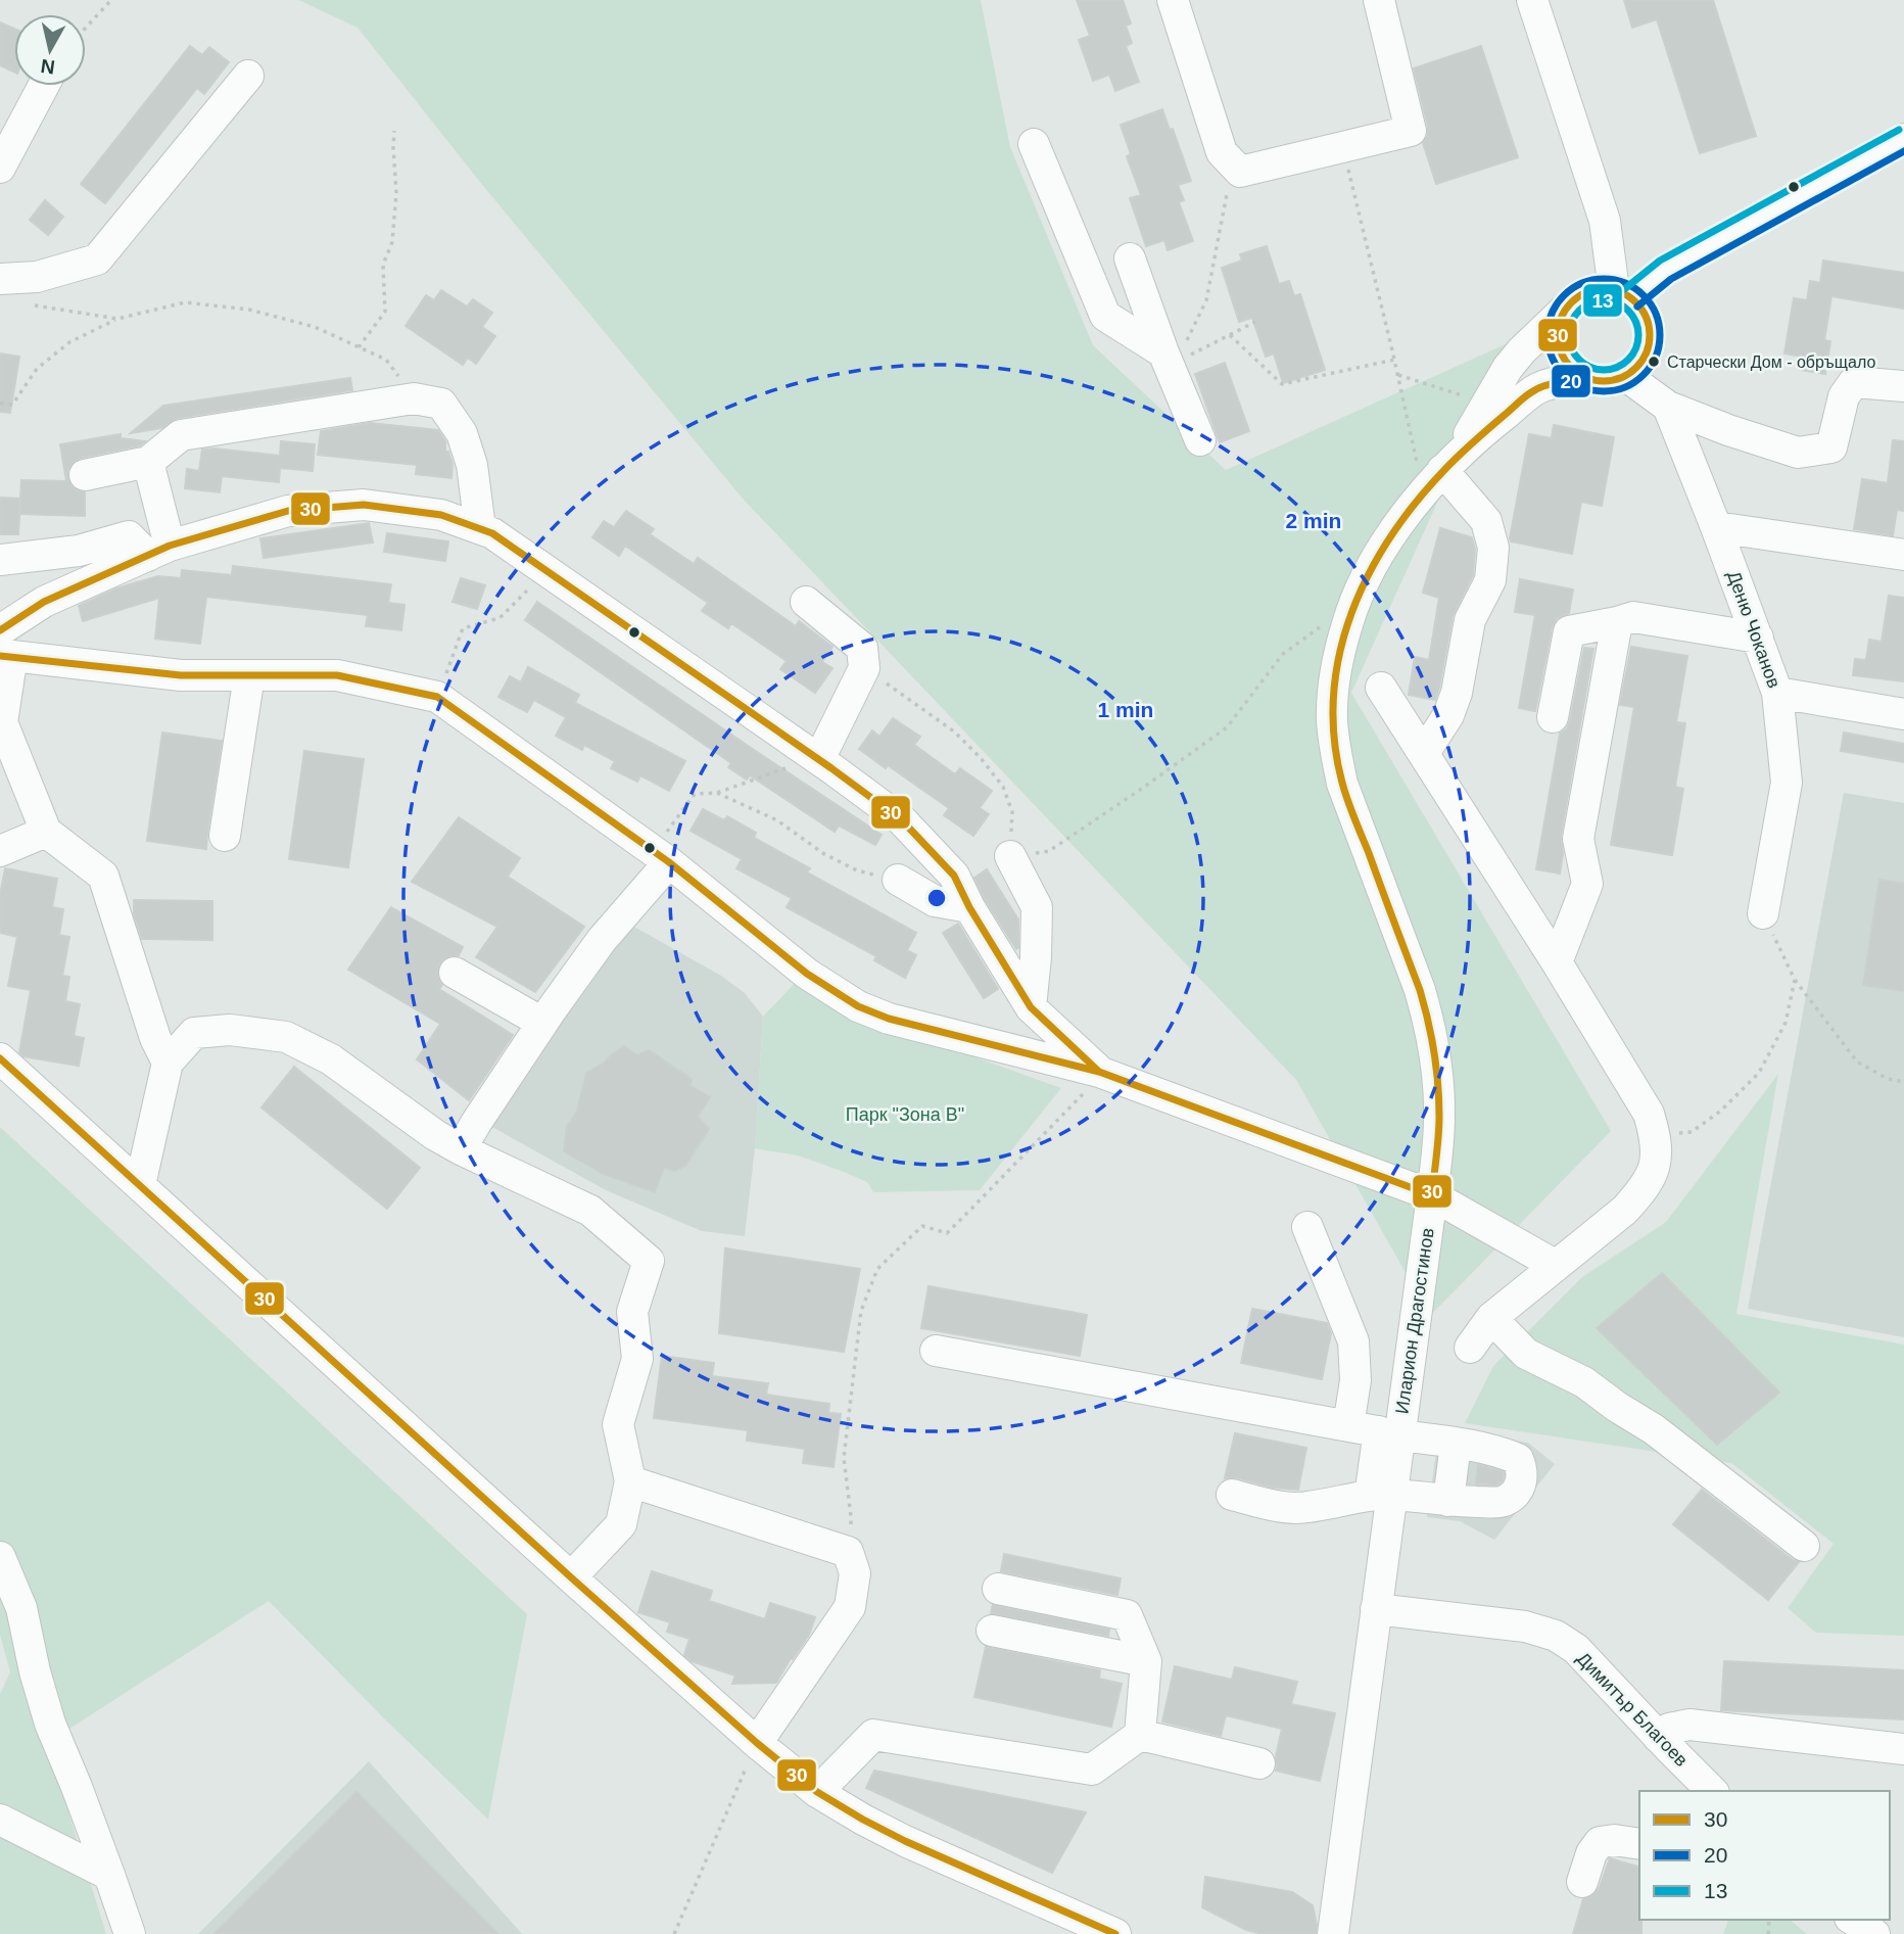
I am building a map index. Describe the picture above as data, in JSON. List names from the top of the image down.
{
  "streets": {
    "street": ["Деню Чоканов", "Иларион Драгостинов", "Димитър Благоев"]
  },
  "crossings": [
    ["Иларион Драгостинов", "Димитър Благоев"]
  ],
  "parks": ["Парк \"Зона В\""],
  "places": ["Старчески Дом - обръщало"],
  "lines": ["transit line 13", "transit line 20", "transit line 30"],
  "legend": ["30", "20", "13"],
  "north": "bottom",
  "rings": ["2 min", "1 min"]
}
